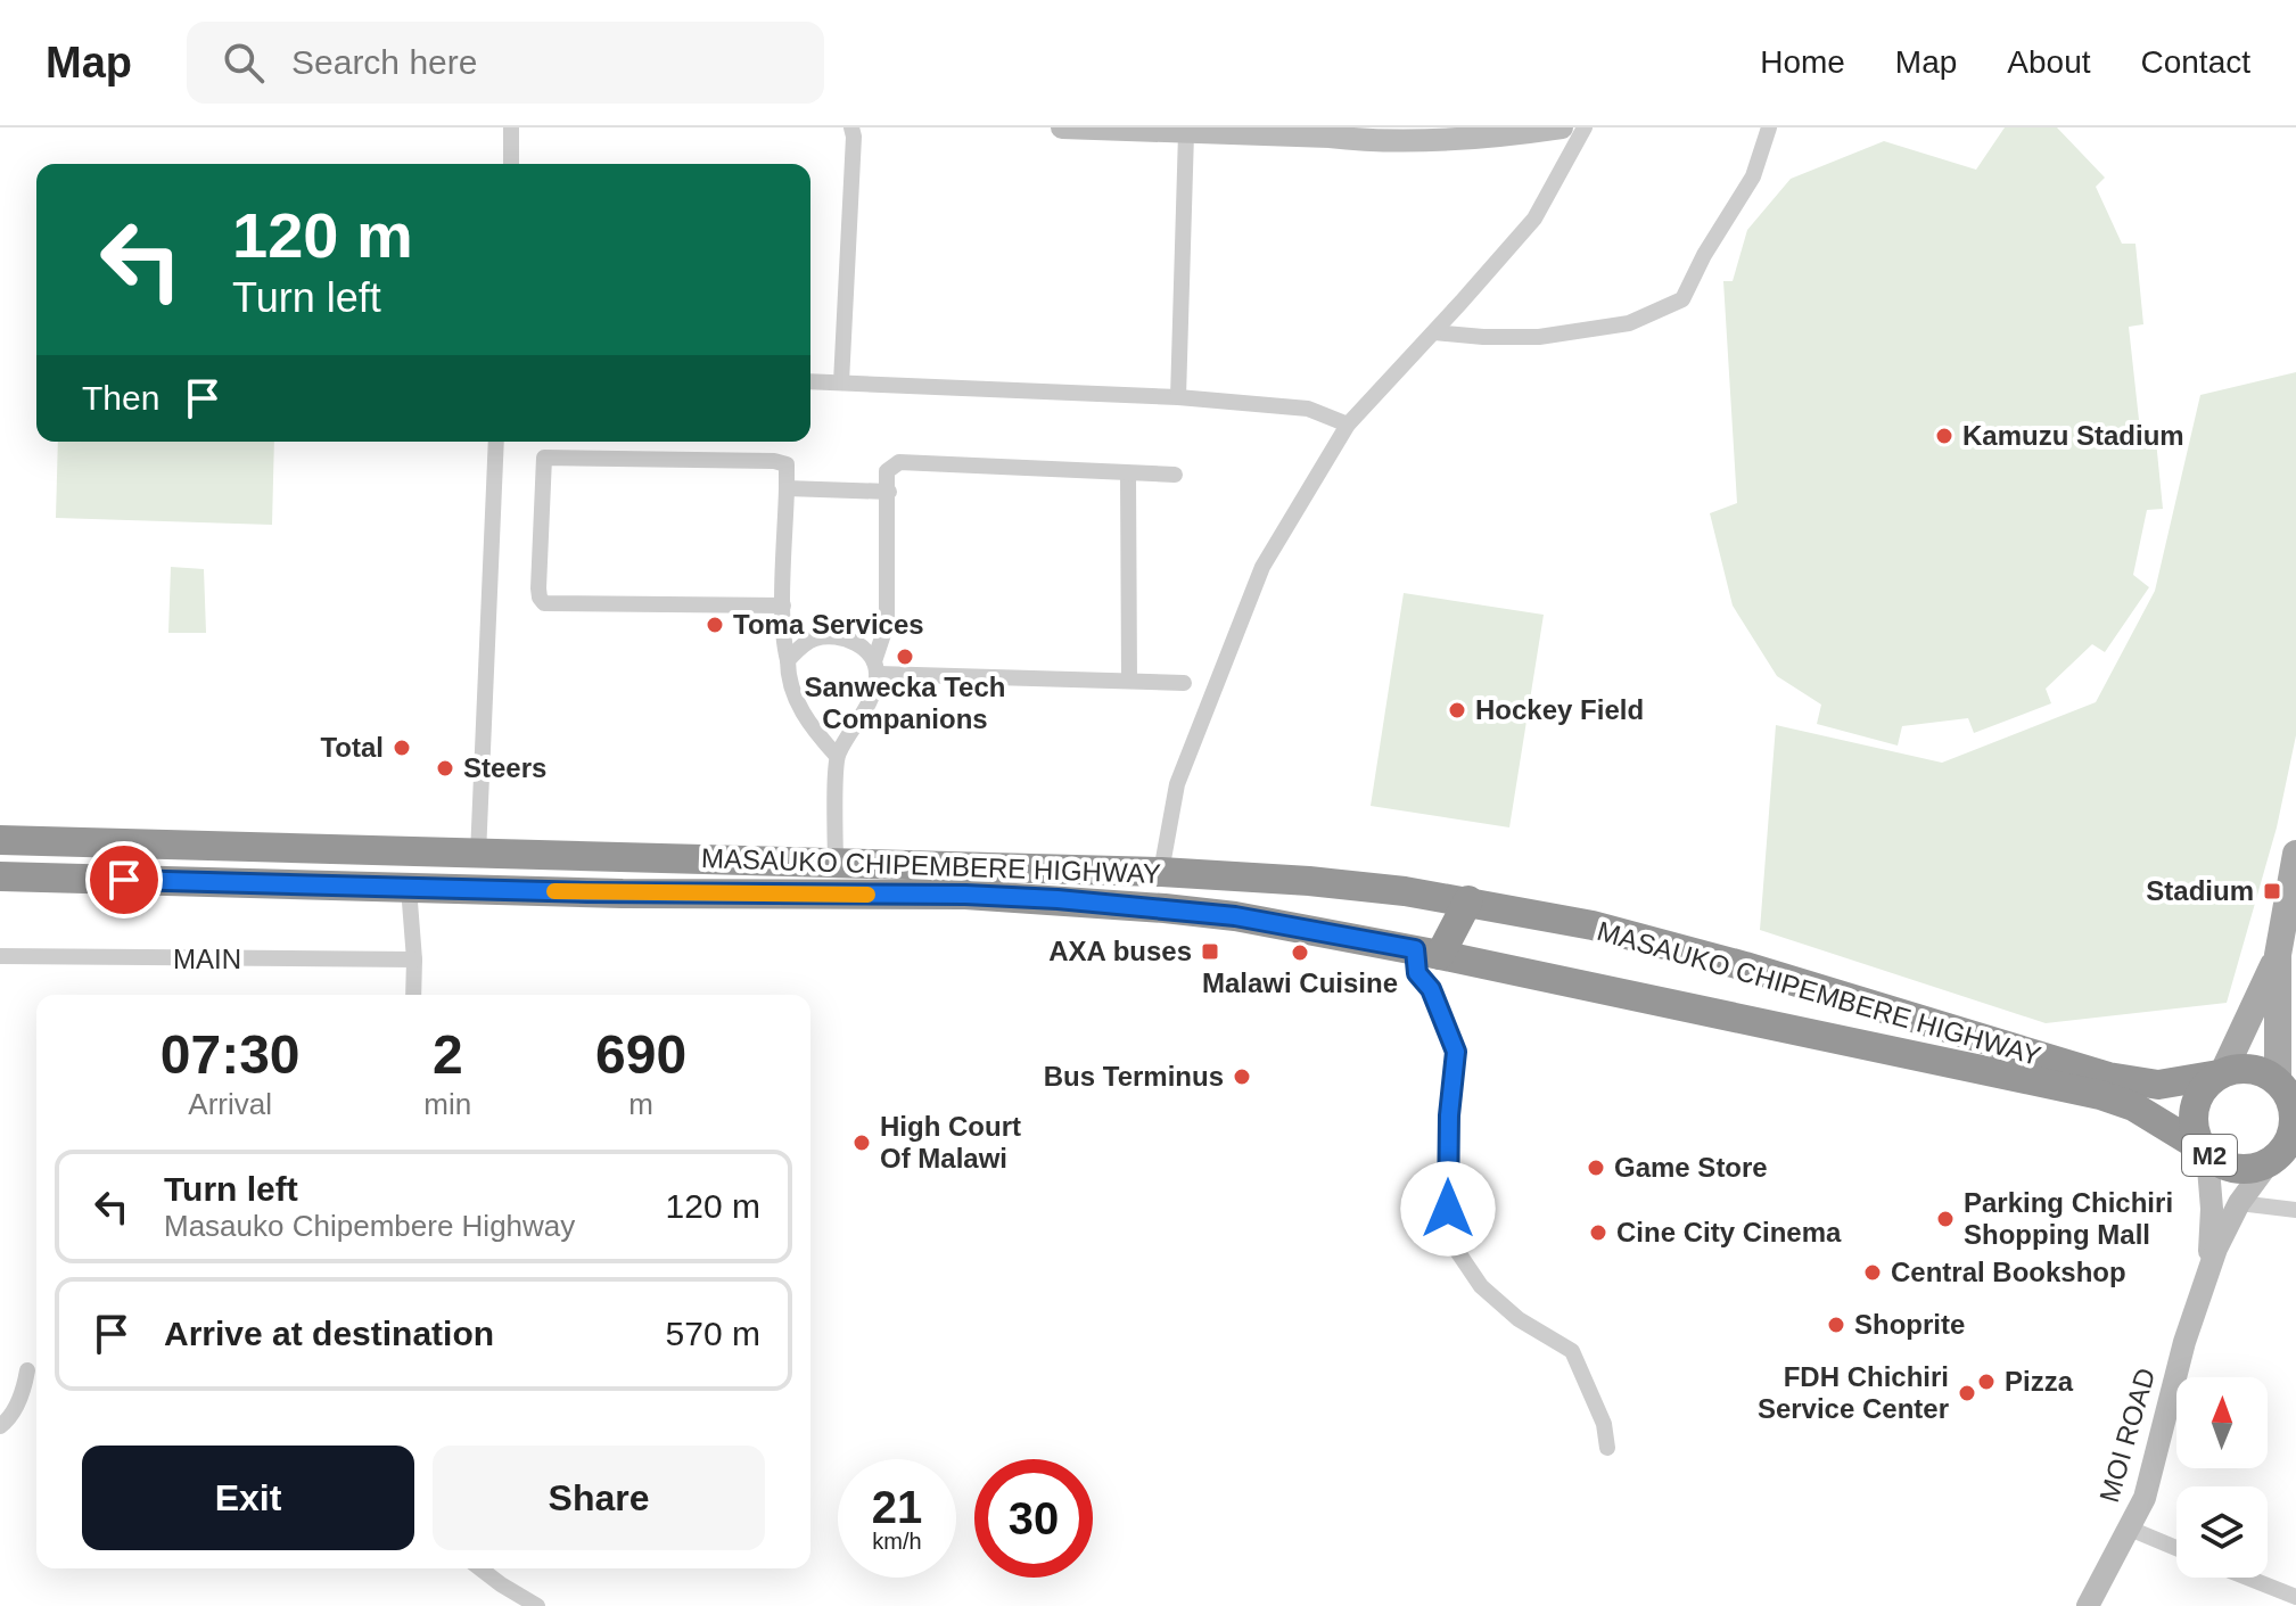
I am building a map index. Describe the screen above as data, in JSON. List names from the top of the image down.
{
  "streets": {
    "highway": ["MASAUKO CHIPEMBERE HIGHWAY", "M2"],
    "main road": ["MOI ROAD"],
    "street": ["MAIN"]
  },
  "crossings": [
    ["MASAUKO CHIPEMBERE HIGHWAY", "M2"]
  ],
  "places": {
    "other": [
      "Kamuzu Stadium",
      "Toma Services",
      "Sanwecka Tech Companions",
      "Hockey Field",
      "Total",
      "Steers",
      "Malawi Cuisine",
      "Bus Terminus",
      "High Court Of Malawi",
      "Game Store",
      "Parking Chichiri Shopping Mall",
      "Cine City Cinema",
      "Central Bookshop",
      "Shoprite",
      "Pizza",
      "FDH Chichiri Service Center"
    ],
    "transit": ["Stadium", "AXA buses"]
  },
  "north": "top",
  "page": {
    "header": "Map",
    "search": "Search here",
    "nav": [
      "Home",
      "Map",
      "About",
      "Contact"
    ],
    "turn": ["120 m", "Turn left"],
    "then": "Then",
    "eta": [
      "07:30",
      "Arrival",
      "2",
      "min",
      "690",
      "m"
    ],
    "list": [
      {
        "name": "Turn left",
        "note": "Masauko Chipembere Highway",
        "value": "120 m"
      },
      {
        "name": "Arrive at destination",
        "value": "570 m"
      }
    ],
    "buttons": ["Exit", "Share"],
    "speed": "21 km/h",
    "limit": "30"
  }
}
